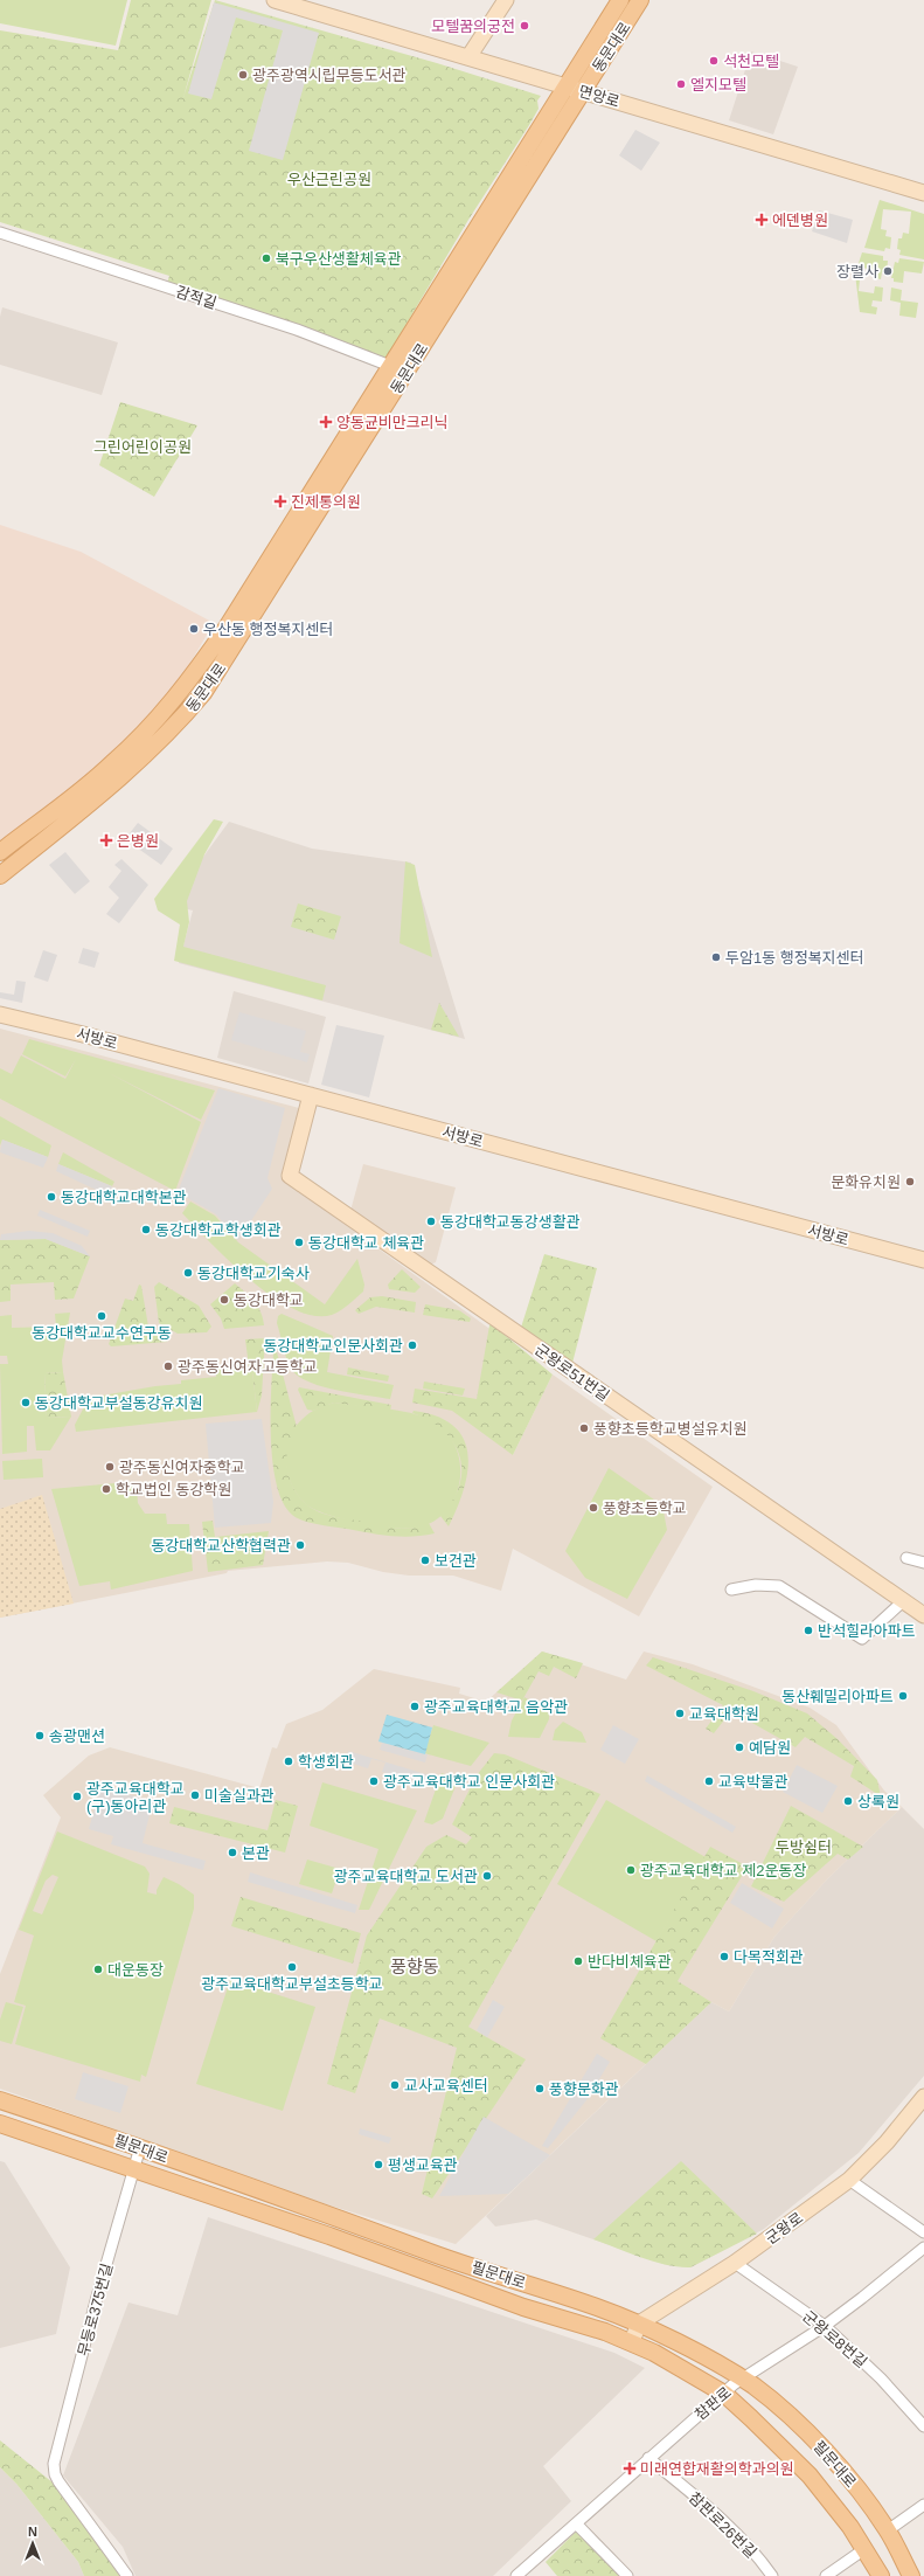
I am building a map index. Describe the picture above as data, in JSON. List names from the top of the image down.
{
  "streets": {
    "main road": [
      "동문대로",
      "면앙로",
      "서방로",
      "군왕로51번길",
      "필문대로",
      "군왕로"
    ],
    "street": [
      "감적길",
      "무등로375번길",
      "군왕로8번길",
      "참판로",
      "참판로26번길"
    ]
  },
  "crossings": [
    ["동문대로", "면앙로"],
    ["동문대로", "감적길"],
    ["서방로", "군왕로51번길"],
    ["필문대로", "군왕로"],
    ["필문대로", "무등로375번길"],
    ["필문대로", "참판로"],
    ["군왕로", "군왕로8번길"],
    ["군왕로8번길", "참판로"],
    ["참판로", "참판로26번길"]
  ],
  "districts": ["풍향동"],
  "parks": ["우산근린공원", "그린어린이공원", "두방쉼터"],
  "places": {
    "other": [
      "모텔꿈의궁전",
      "석천모텔",
      "광주광역시립무등도서관",
      "엘지모텔",
      "북구우산생활체육관",
      "장렬사",
      "우산동 행정복지센터",
      "두암1동 행정복지센터",
      "문화유치원",
      "동강대학교대학본관",
      "동강대학교동강생활관",
      "동강대학교학생회관",
      "동강대학교 체육관",
      "동강대학교기숙사",
      "동강대학교",
      "동강대학교교수연구동",
      "동강대학교인문사회관",
      "광주동신여자고등학교",
      "동강대학교부설동강유치원",
      "풍향초등학교병설유치원",
      "광주동신여자중학교",
      "학교법인 동강학원",
      "풍향초등학교",
      "동강대학교산학협력관",
      "보건관",
      "반석힐라아파트",
      "동산훼밀리아파트",
      "광주교육대학교 음악관",
      "교육대학원",
      "송광맨션",
      "예담원",
      "학생회관",
      "광주교육대학교 인문사회관",
      "교육박물관",
      "미술실과관",
      "광주교육대학교 (구)동아리관",
      "상록원",
      "본관",
      "광주교육대학교 제2운동장",
      "광주교육대학교 도서관",
      "다목적회관",
      "반다비체육관",
      "광주교육대학교부설초등학교",
      "대운동장",
      "교사교육센터",
      "풍향문화관",
      "평생교육관"
    ],
    "health": [
      "에덴병원",
      "양동균비만크리닉",
      "진제통의원",
      "은병원",
      "미래연합재활의학과의원"
    ]
  },
  "north": "top"
}
